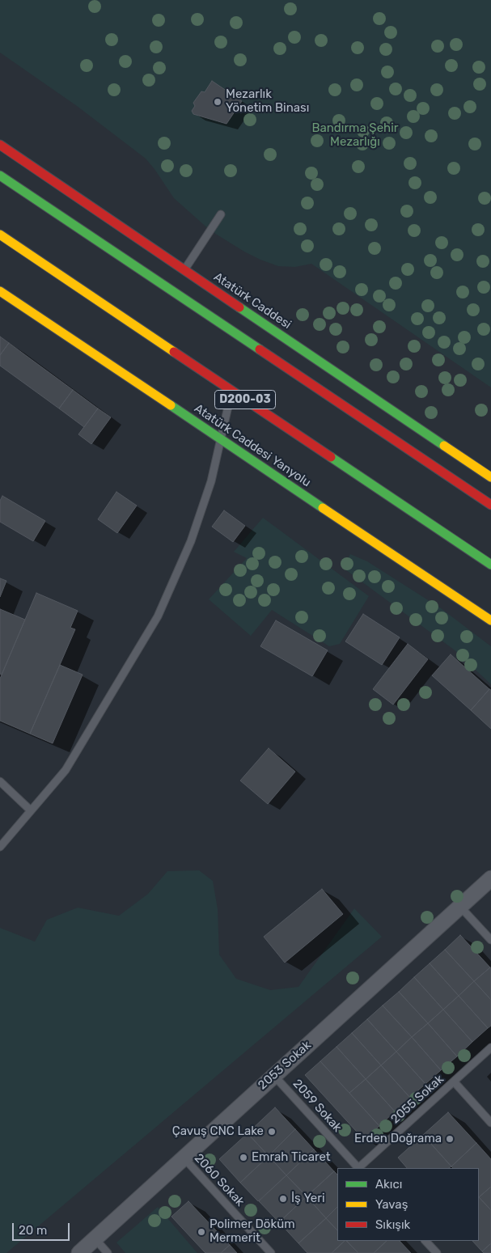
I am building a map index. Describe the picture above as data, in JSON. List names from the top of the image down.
{
  "streets": {
    "main road": ["Atatürk Caddesi", "D200-03", "Atatürk Caddesi Yanyolu"],
    "street": ["2053 Sokak"],
    "lane": ["2055 Sokak", "2059 Sokak", "2060 Sokak"]
  },
  "crossings": [
    ["2053 Sokak", "2059 Sokak"],
    ["2053 Sokak", "2060 Sokak"],
    ["2055 Sokak", "2059 Sokak"]
  ],
  "parks": ["Bandırma Şehir Mezarlığı"],
  "places": [
    "Mezarlık Yönetim Binası",
    "Çavuş CNC Lake",
    "Erden Doğrama",
    "Emrah Ticaret",
    "İş Yeri",
    "Polimer Döküm Mermerit"
  ],
  "legend": ["Akıcı", "Yavaş", "Sıkışık"],
  "scale_bar": "20 m"
}
